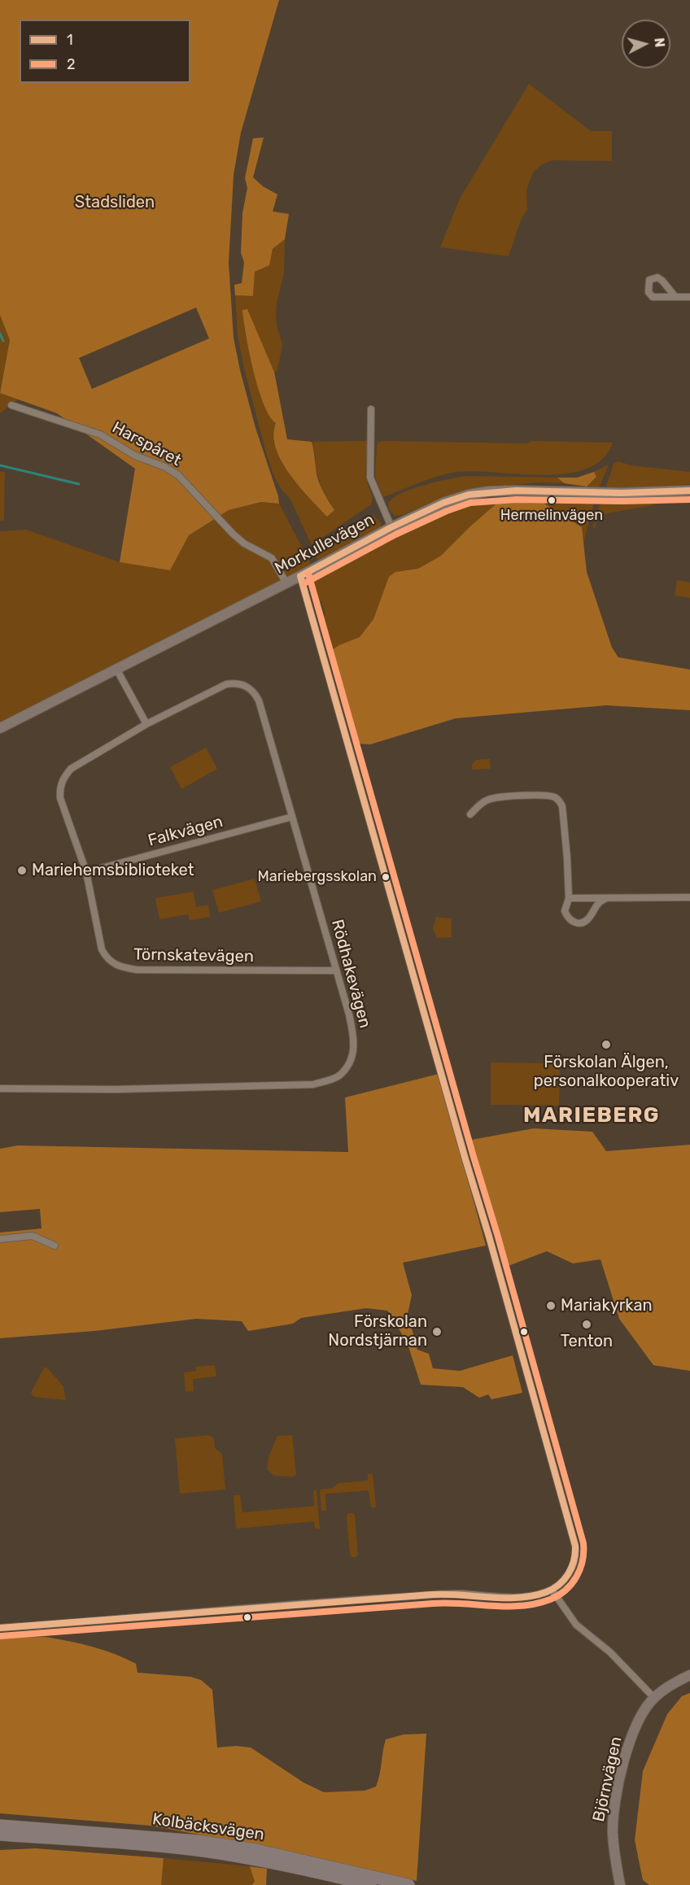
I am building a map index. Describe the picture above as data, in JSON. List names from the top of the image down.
{
  "streets": {
    "highway": ["Kolbäcksvägen"],
    "street": [
      "Harspåret",
      "Morkullevägen",
      "Falkvägen",
      "Törnskatevägen",
      "Rödhakevägen",
      "Björnvägen"
    ]
  },
  "crossings": [
    ["Harspåret", "Morkullevägen"],
    ["Falkvägen", "Törnskatevägen"],
    ["Falkvägen", "Rödhakevägen"],
    ["Törnskatevägen", "Rödhakevägen"]
  ],
  "districts": ["MARIEBERG"],
  "parks": ["Stadsliden"],
  "places": [
    "Hermelinvägen",
    "Mariehemsbiblioteket",
    "Mariebergsskolan",
    "Förskolan Älgen, personalkooperativ",
    "Mariakyrkan",
    "Tenton",
    "Förskolan Nordstjärnan"
  ],
  "lines": ["transit line 1", "transit line 2"],
  "legend": ["1", "2"],
  "north": "right"
}
